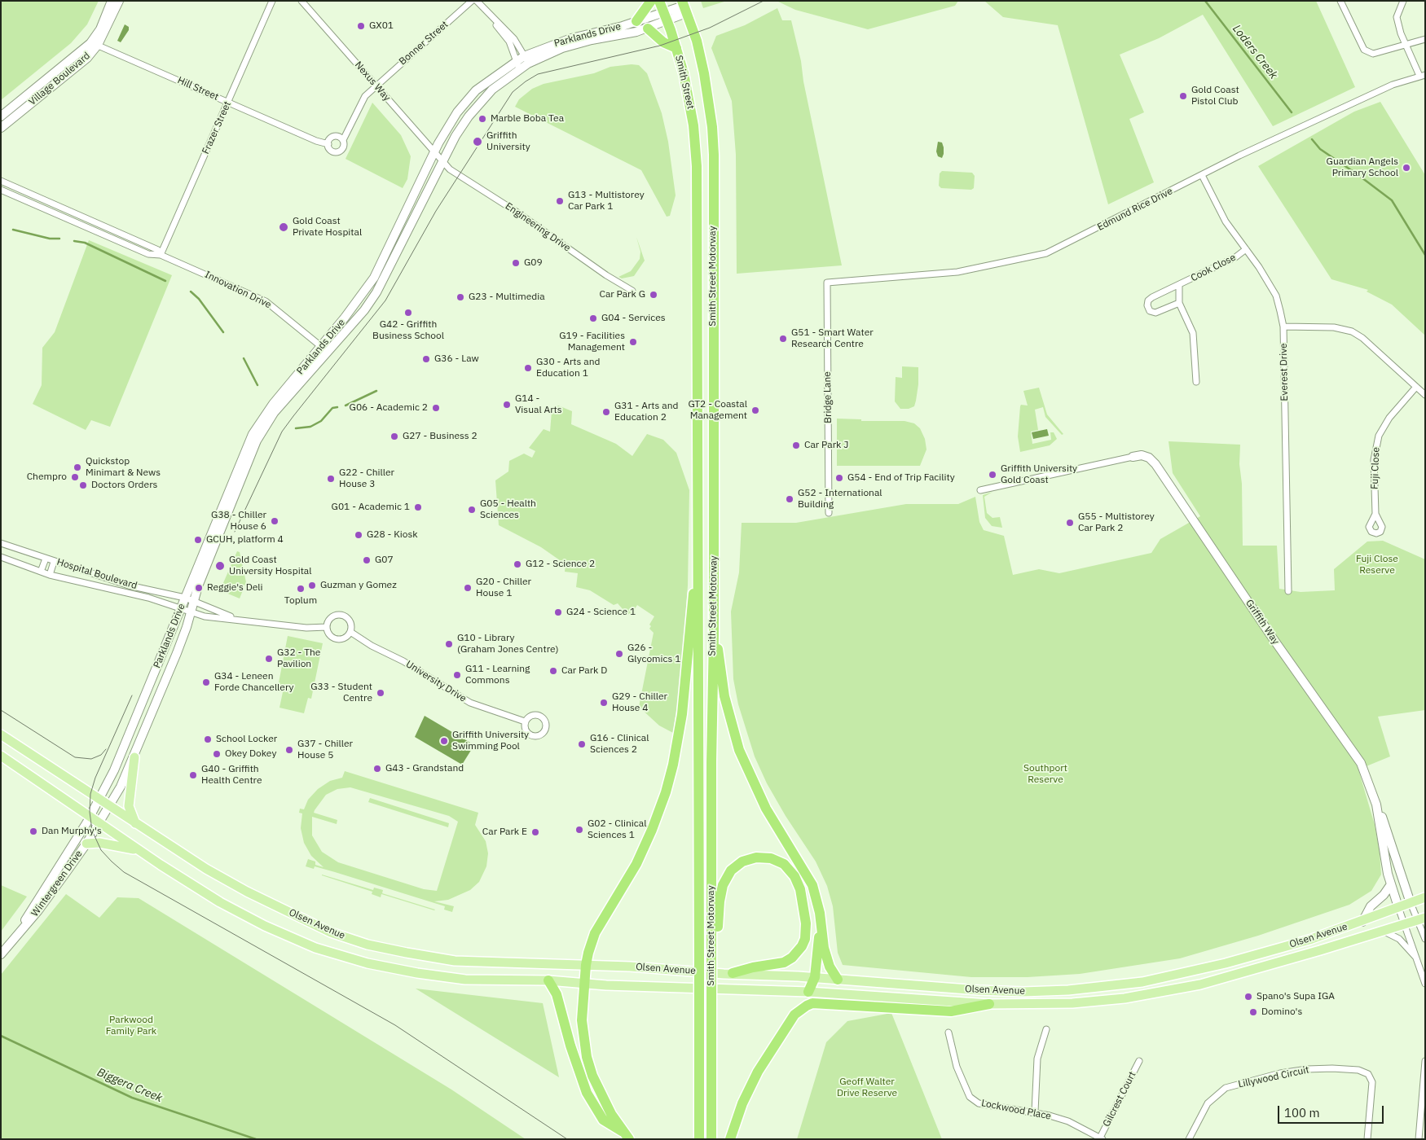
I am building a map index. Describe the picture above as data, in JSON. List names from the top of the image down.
{
  "streets": {
    "highway": ["Smith Street", "Smith Street Motorway"],
    "main road": ["Olsen Avenue"],
    "street": [
      "Parklands Drive",
      "Bonner Street",
      "Village Boulevard",
      "Nexus Way",
      "Hill Street",
      "Frazer Street",
      "Edmund Rice Drive",
      "Engineering Drive",
      "Cook Close",
      "Innovation Drive",
      "Everest Drive",
      "Bridge Lane",
      "Fuji Close",
      "Hospital Boulevard",
      "Griffith Way",
      "University Drive",
      "Wintergreen Drive",
      "Lillywood Circuit",
      "Gilcrest Court",
      "Lockwood Place"
    ]
  },
  "crossings": [
    ["Parklands Drive", "Nexus Way"],
    ["Parklands Drive", "Smith Street"],
    ["Parklands Drive", "Engineering Drive"],
    ["Parklands Drive", "Innovation Drive"],
    ["Parklands Drive", "Hospital Boulevard"],
    ["Parklands Drive", "Wintergreen Drive"],
    ["Parklands Drive", "Olsen Avenue"],
    ["Bonner Street", "Nexus Way"],
    ["Village Boulevard", "Hill Street"],
    ["Nexus Way", "Engineering Drive"],
    ["Smith Street", "Smith Street Motorway"],
    ["Hill Street", "Frazer Street"],
    ["Frazer Street", "Innovation Drive"],
    ["Edmund Rice Drive", "Everest Drive"],
    ["Edmund Rice Drive", "Bridge Lane"],
    ["Cook Close", "Everest Drive"],
    ["Griffith Way", "Olsen Avenue"],
    ["Wintergreen Drive", "Olsen Avenue"],
    ["Gilcrest Court", "Lockwood Place"]
  ],
  "water": ["Loders Creek", "Biggera Creek"],
  "parks": [
    "Fuji Close Reserve",
    "Southport Reserve",
    "Parkwood Family Park",
    "Geoff Walter Drive Reserve"
  ],
  "places": [
    "GX01",
    "Gold Coast Pistol Club",
    "Marble Boba Tea",
    "Griffith University",
    "Guardian Angels Primary School",
    "G13 - Multistorey Car Park 1",
    "Gold Coast Private Hospital",
    "G09",
    "Car Park G",
    "G23 - Multimedia",
    "G42 - Griffith Business School",
    "G04 - Services",
    "G51 - Smart Water Research Centre",
    "G19 - Facilities Management",
    "G36 - Law",
    "G30 - Arts and Education 1",
    "G14 - Visual Arts",
    "G06 - Academic 2",
    "GT2 - Coastal Management",
    "G31 - Arts and Education 2",
    "G27 - Business 2",
    "Car Park J",
    "Quickstop Minimart & News",
    "Griffith University Gold Coast",
    "Chempro",
    "G54 - End of Trip Facility",
    "G22 - Chiller House 3",
    "Doctors Orders",
    "G52 - International Building",
    "G01 - Academic 1",
    "G05 - Health Sciences",
    "G38 - Chiller House 6",
    "G55 - Multistorey Car Park 2",
    "G28 - Kiosk",
    "GCUH, platform 4",
    "G07",
    "G12 - Science 2",
    "Gold Coast University Hospital",
    "Guzman y Gomez",
    "Reggie's Deli",
    "G20 - Chiller House 1",
    "Toplum",
    "G24 - Science 1",
    "G10 - Library (Graham Jones Centre)",
    "G26 - Glycomics 1",
    "G32 - The Pavilion",
    "Car Park D",
    "G11 - Learning Commons",
    "G34 - Leneen Forde Chancellery",
    "G33 - Student Centre",
    "G29 - Chiller House 4",
    "School Locker",
    "Griffith University Swimming Pool",
    "G16 - Clinical Sciences 2",
    "G37 - Chiller House 5",
    "Okey Dokey",
    "G43 - Grandstand",
    "G40 - Griffith Health Centre",
    "G02 - Clinical Sciences 1",
    "Dan Murphy's",
    "Car Park E",
    "Spano's Supa IGA",
    "Domino's"
  ],
  "scale_bar": "100 m"
}
